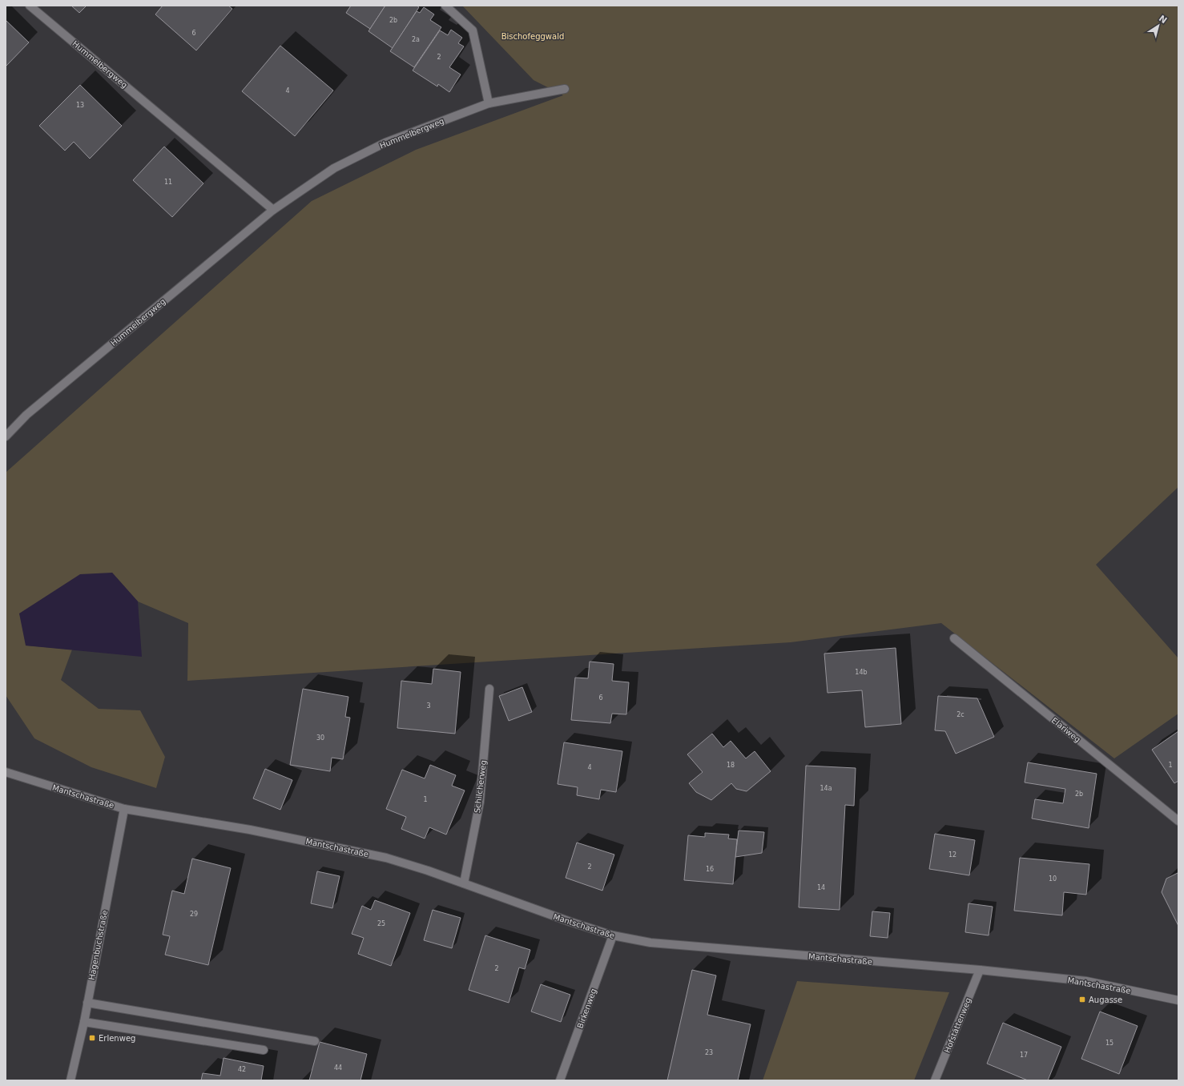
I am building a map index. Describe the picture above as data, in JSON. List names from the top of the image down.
{
  "streets": {
    "street": [
      "Hummelbergweg",
      "Elariweg",
      "Schilcherweg",
      "Mantschastraße",
      "Hagenbuchstraße",
      "Birkenweg",
      "Hofstättenweg"
    ]
  },
  "crossings": [
    ["Schilcherweg", "Mantschastraße"],
    ["Mantschastraße", "Hagenbuchstraße"],
    ["Mantschastraße", "Birkenweg"],
    ["Mantschastraße", "Hofstättenweg"]
  ],
  "parks": ["Bischofeggwald"],
  "places": {
    "transit": ["Augasse", "Erlenweg"]
  },
  "house_numbers": [
    "2b",
    "6",
    "2a",
    "2",
    "4",
    "13",
    "11",
    "14b",
    "6",
    "3",
    "2c",
    "30",
    "18",
    "1",
    "4",
    "14a",
    "2b",
    "1",
    "12",
    "2",
    "16",
    "10",
    "14",
    "29",
    "25",
    "2",
    "15",
    "23",
    "17",
    "44",
    "42"
  ],
  "north": "top right"
}
